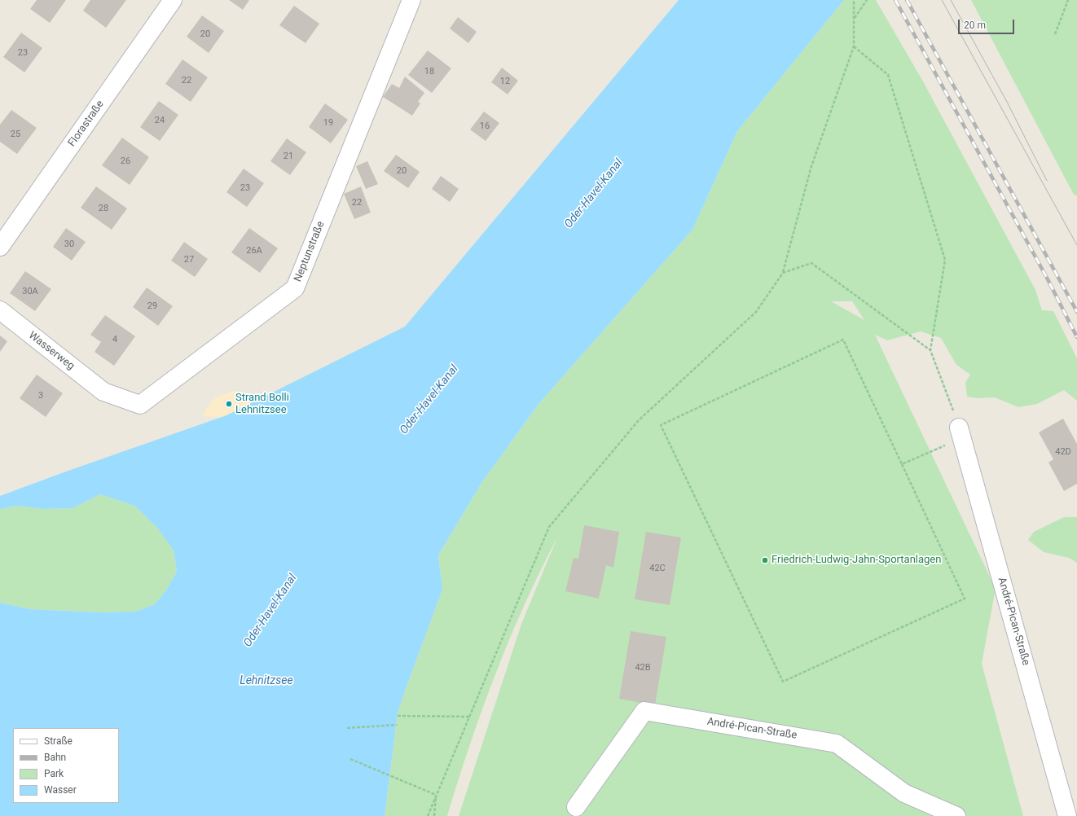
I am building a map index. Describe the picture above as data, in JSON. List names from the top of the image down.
{
  "streets": {
    "street": [
      "Florastraße",
      "Neptunstraße",
      "Wasserweg",
      "André-Pican-Straße"
    ]
  },
  "crossings": [
    ["Neptunstraße", "Wasserweg"]
  ],
  "water": ["Oder-Havel-Kanal", "Lehnitzsee"],
  "places": ["Strand Bolli Lehnitzsee", "Friedrich-Ludwig-Jahn-Sportanlagen"],
  "house_numbers": [
    "20",
    "23",
    "18",
    "22",
    "12",
    "24",
    "19",
    "16",
    "25",
    "21",
    "26",
    "20",
    "23",
    "22",
    "28",
    "30",
    "26A",
    "27",
    "30A",
    "29",
    "4",
    "3",
    "42D",
    "42C",
    "42B"
  ],
  "legend": [
    "Straße",
    "Bahn",
    "Park",
    "Wasser"
  ],
  "scale_bar": "20 m"
}
